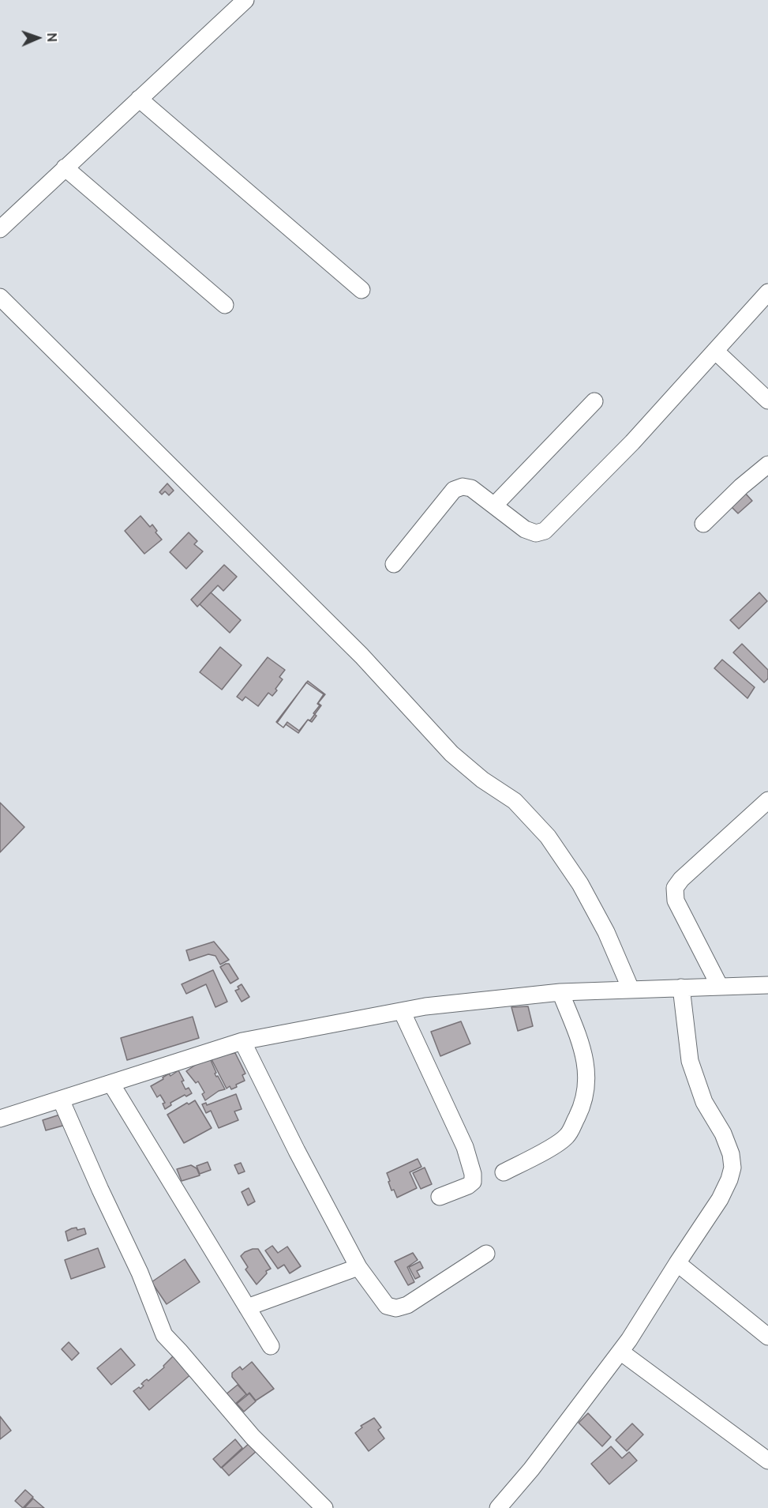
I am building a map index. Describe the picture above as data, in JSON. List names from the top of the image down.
{
  "north": "right"
}
